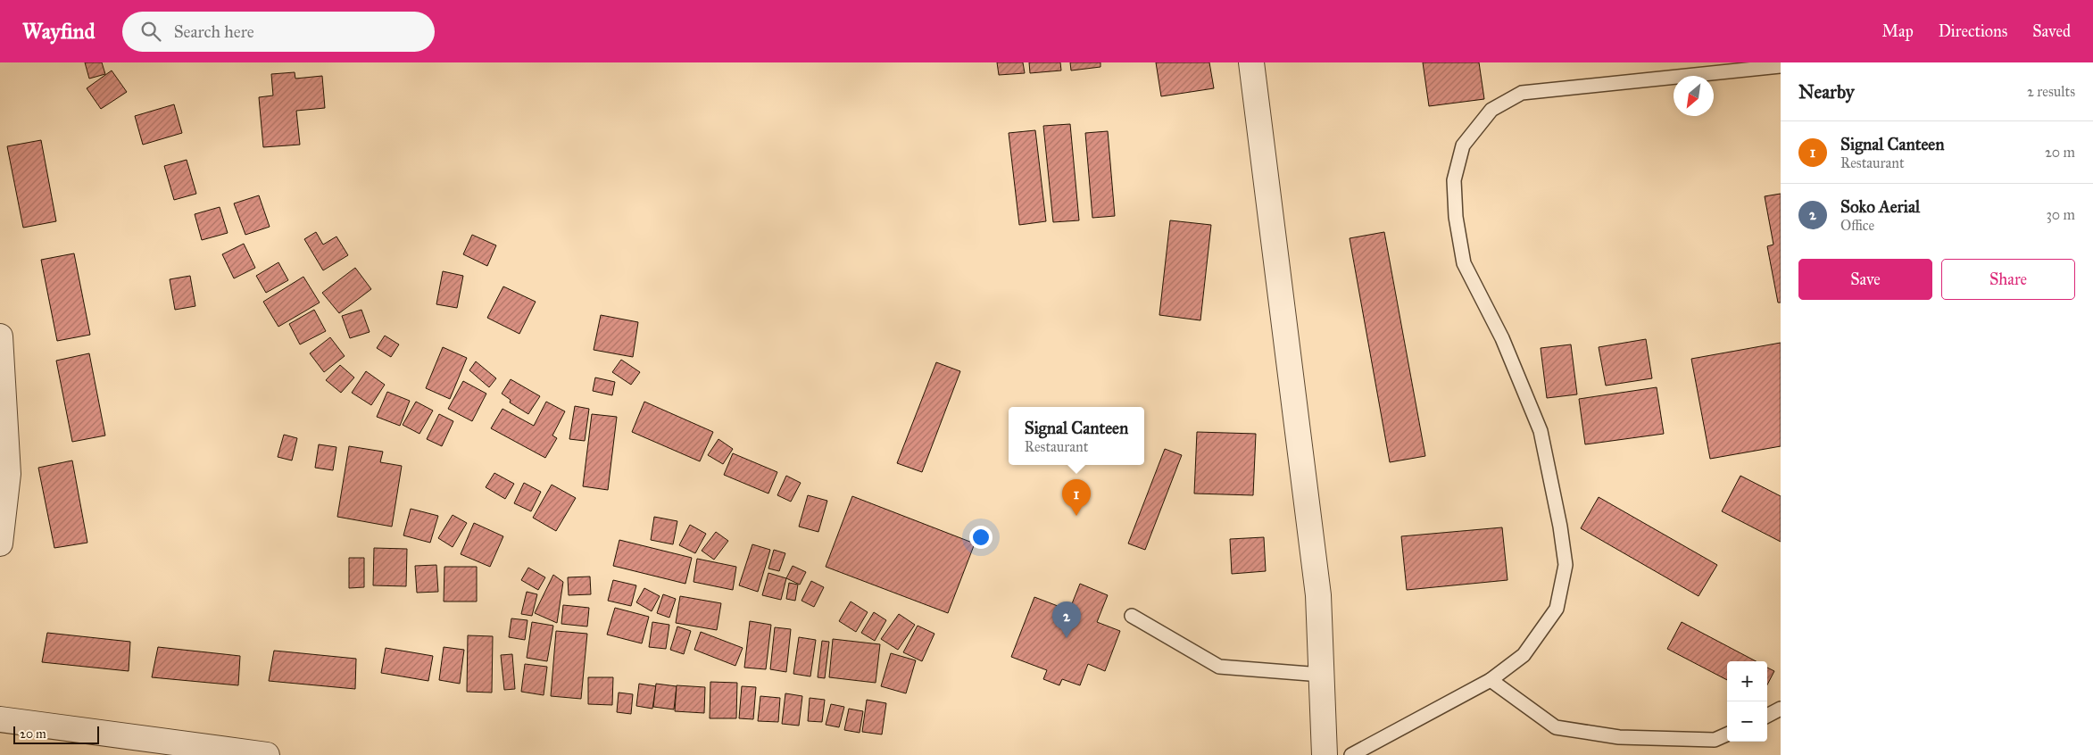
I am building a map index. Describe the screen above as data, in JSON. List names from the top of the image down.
{
  "scale_bar": "20 m",
  "north": "bottom left",
  "page": {
    "header": "Wayfind",
    "search": "Search here",
    "nav": ["Map", "Directions", "Saved"],
    "heading": ["Nearby", "2 results"],
    "list": [
      {
        "mark": "1",
        "name": "Signal Canteen",
        "note": "Restaurant",
        "value": "20 m"
      },
      {
        "mark": "2",
        "name": "Soko Aerial",
        "note": "Office",
        "value": "30 m"
      }
    ],
    "buttons": ["Save", "Share"],
    "popup": ["Signal Canteen", "Restaurant"],
    "pins": ["1", "2"],
    "map_buttons": ["+", "−"],
    "scale": "20 m"
  }
}
